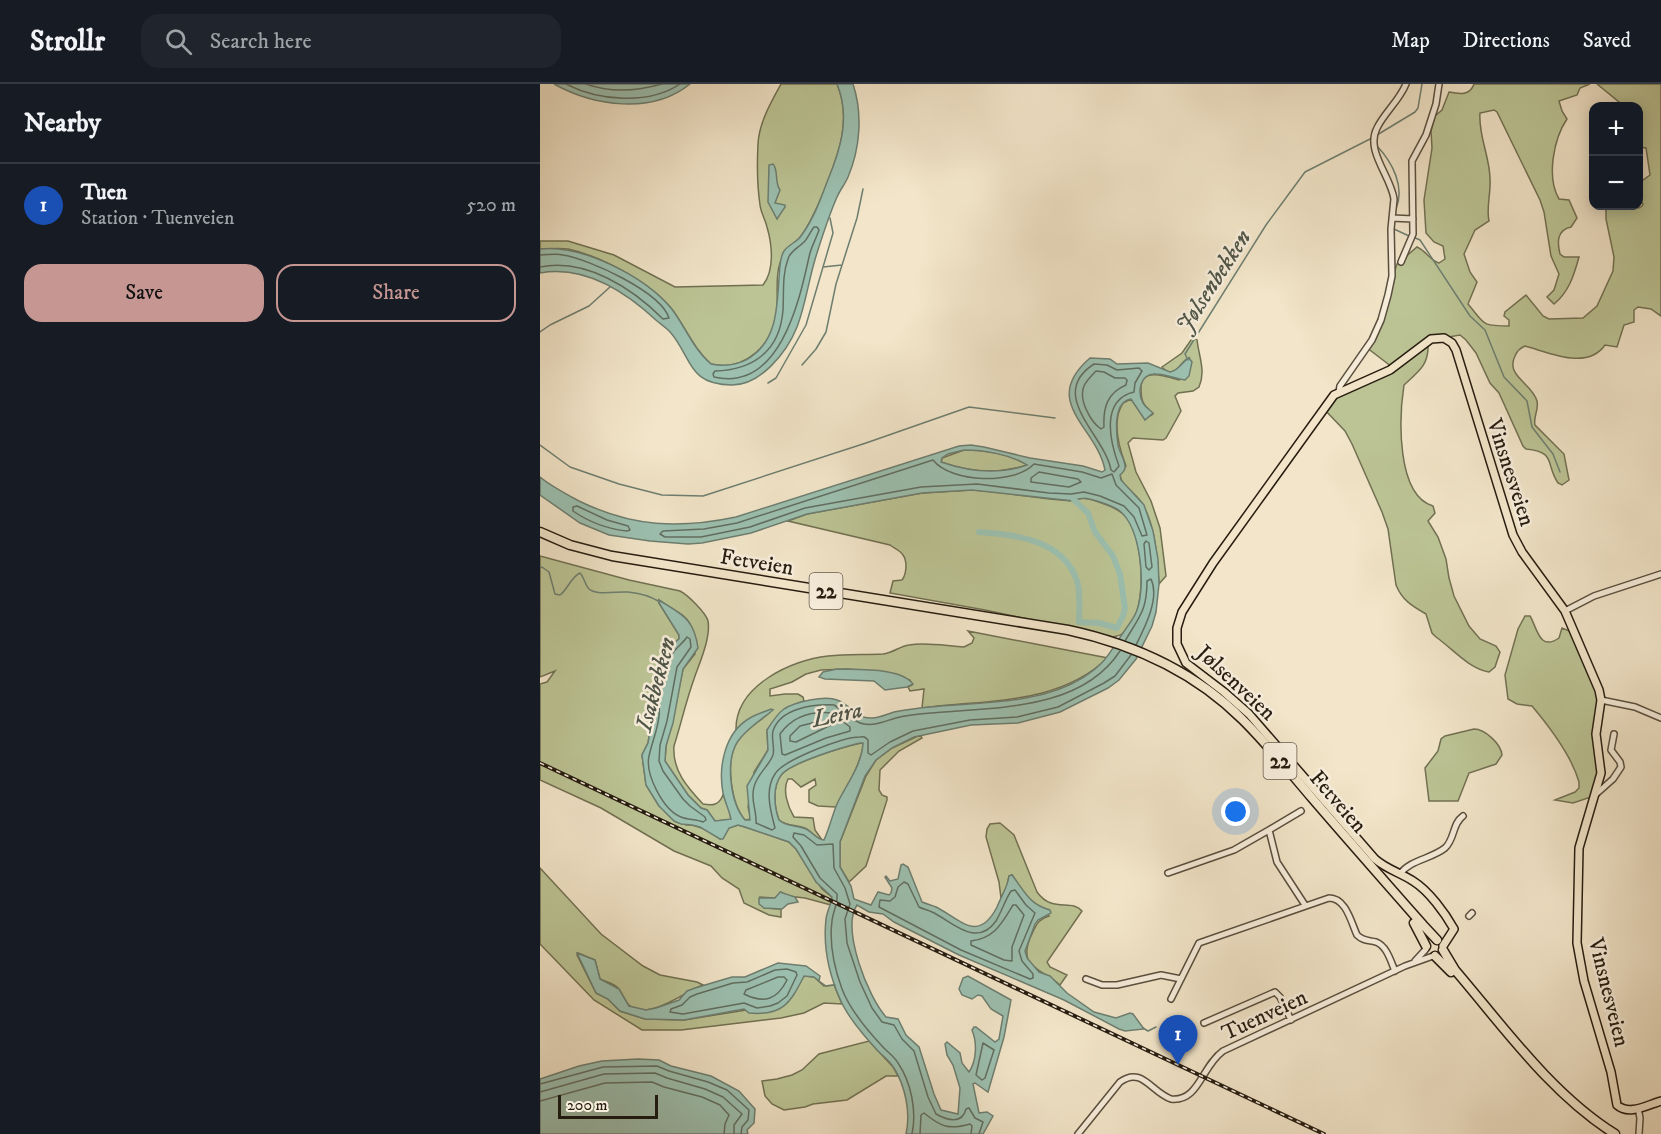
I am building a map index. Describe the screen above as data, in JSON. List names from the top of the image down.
{
  "streets": {
    "highway": ["Fetveien", "22"],
    "main road": ["Vinsnesveien", "Jølsenveien"],
    "street": ["Tuenveien"]
  },
  "crossings": [
    ["Vinsnesveien", "Jølsenveien"],
    ["Fetveien", "22"],
    ["Fetveien", "Jølsenveien"],
    ["Fetveien", "Tuenveien"]
  ],
  "water": ["Jølsenbekken", "Isakbekken", "Leira"],
  "scale_bar": "200 m",
  "page": {
    "header": "Strollr",
    "search": "Search here",
    "nav": ["Map", "Directions", "Saved"],
    "heading": "Nearby",
    "map_buttons": ["+", "−"],
    "list": [
      {
        "mark": "1",
        "name": "Tuen",
        "note": "Station · Tuenveien",
        "value": "520 m"
      }
    ],
    "buttons": ["Save", "Share"],
    "pins": "1",
    "scale": "200 m"
  }
}
